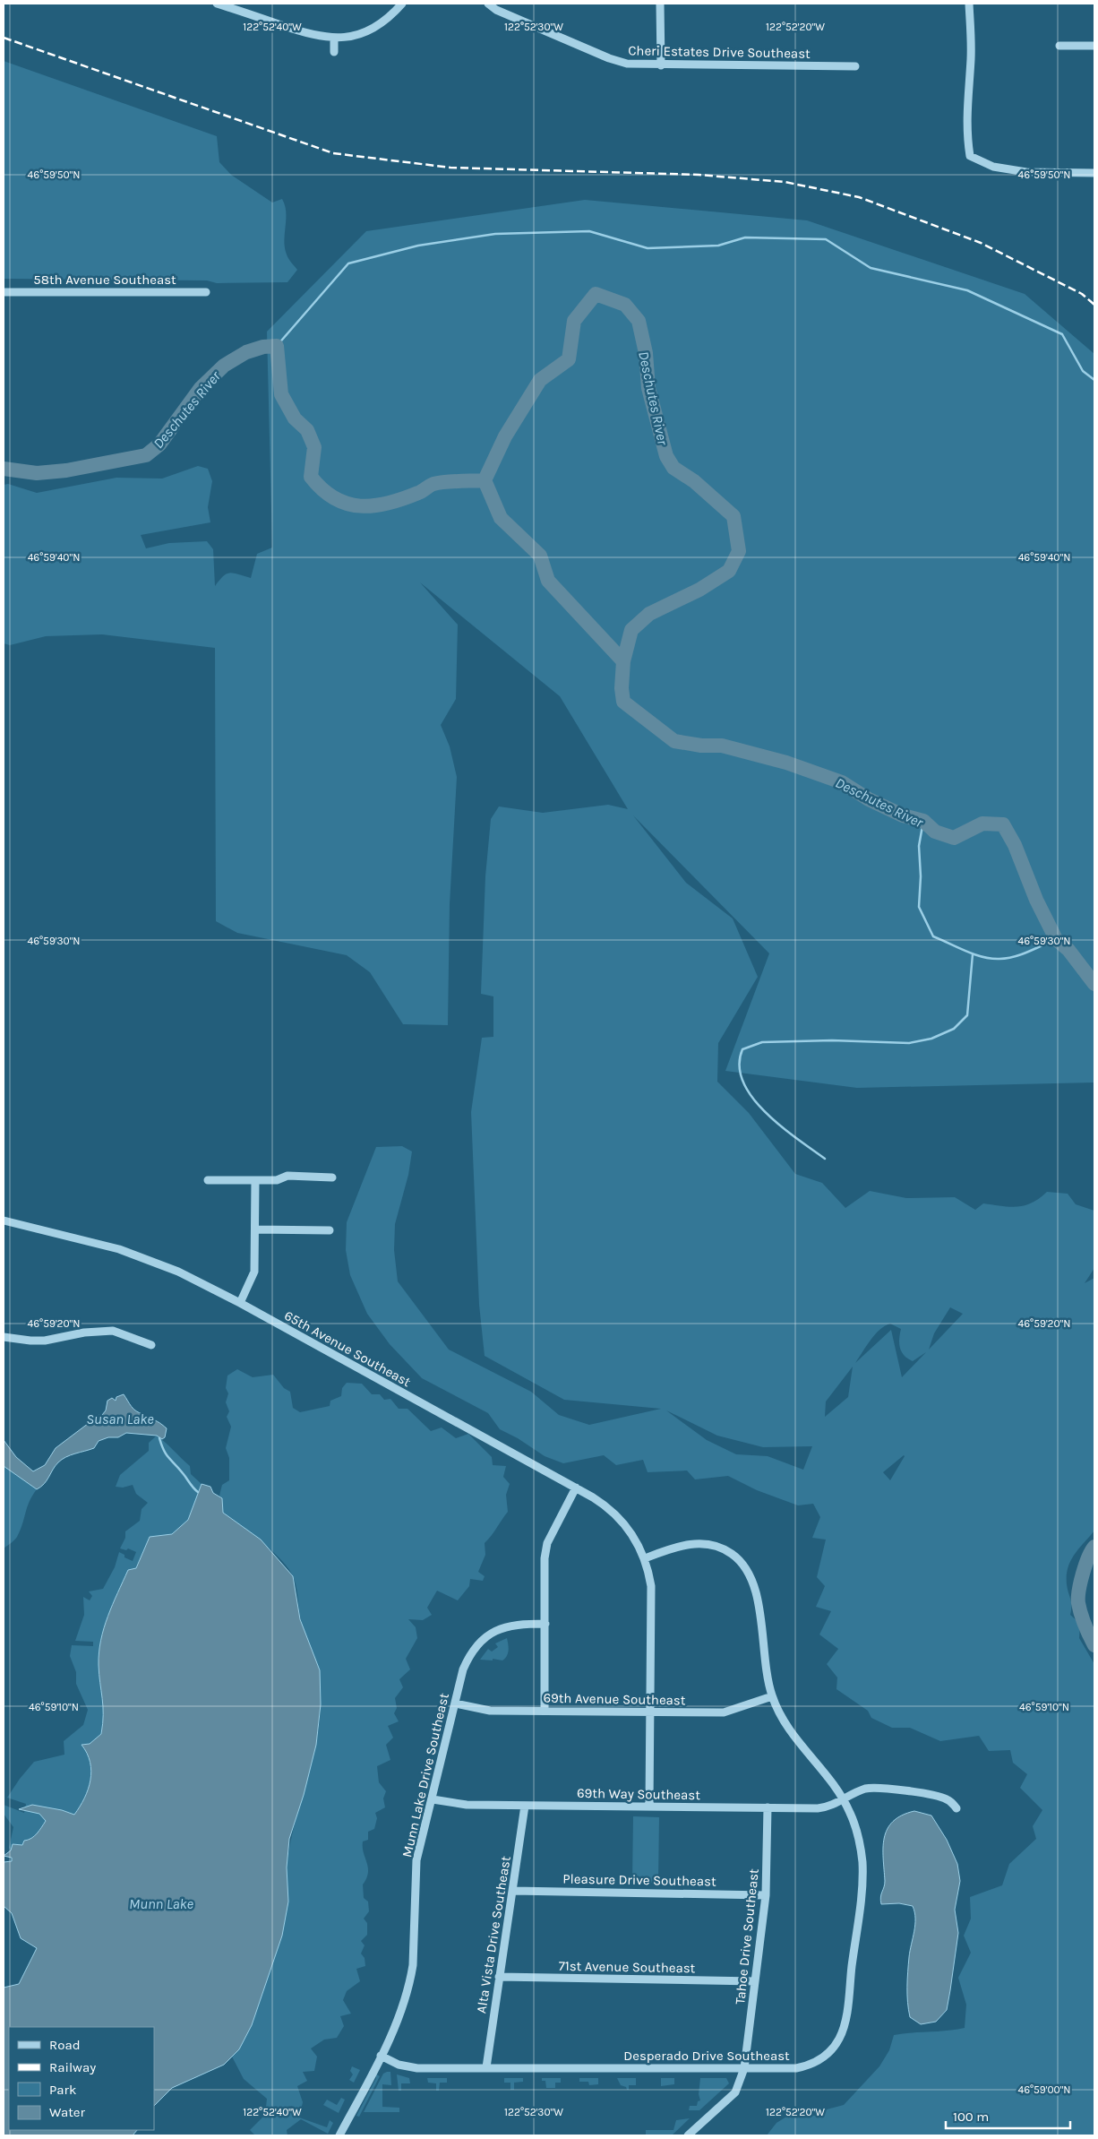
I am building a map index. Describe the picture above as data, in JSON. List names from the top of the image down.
{
  "streets": {
    "street": [
      "Cheri Estates Drive Southeast",
      "58th Avenue Southeast",
      "65th Avenue Southeast",
      "69th Avenue Southeast",
      "Munn Lake Drive Southeast",
      "69th Way Southeast",
      "Pleasure Drive Southeast",
      "Alta Vista Drive Southeast",
      "Tahoe Drive Southeast",
      "71st Avenue Southeast",
      "Desperado Drive Southeast"
    ]
  },
  "crossings": [
    ["65th Avenue Southeast", "69th Avenue Southeast"],
    ["65th Avenue Southeast", "69th Way Southeast"],
    ["65th Avenue Southeast", "Desperado Drive Southeast"],
    ["69th Avenue Southeast", "Munn Lake Drive Southeast"],
    ["69th Avenue Southeast", "Desperado Drive Southeast"],
    ["Munn Lake Drive Southeast", "69th Way Southeast"],
    ["Munn Lake Drive Southeast", "Desperado Drive Southeast"],
    ["69th Way Southeast", "Alta Vista Drive Southeast"],
    ["69th Way Southeast", "Tahoe Drive Southeast"],
    ["69th Way Southeast", "Desperado Drive Southeast"],
    ["Pleasure Drive Southeast", "Alta Vista Drive Southeast"],
    ["Pleasure Drive Southeast", "Tahoe Drive Southeast"],
    ["Alta Vista Drive Southeast", "71st Avenue Southeast"],
    ["Alta Vista Drive Southeast", "Desperado Drive Southeast"],
    ["Tahoe Drive Southeast", "71st Avenue Southeast"],
    ["Tahoe Drive Southeast", "Desperado Drive Southeast"]
  ],
  "water": ["Deschutes River", "Susan Lake", "Munn Lake"],
  "legend": [
    "Road",
    "Railway",
    "Park",
    "Water"
  ],
  "scale_bar": "100 m",
  "coordinates": [
    "122°52'40\"W",
    "122°52'30\"W",
    "122°52'20\"W",
    "46°59'50\"N",
    "46°59'40\"N",
    "46°59'30\"N",
    "46°59'20\"N",
    "46°59'10\"N",
    "46°59'00\"N"
  ]
}
